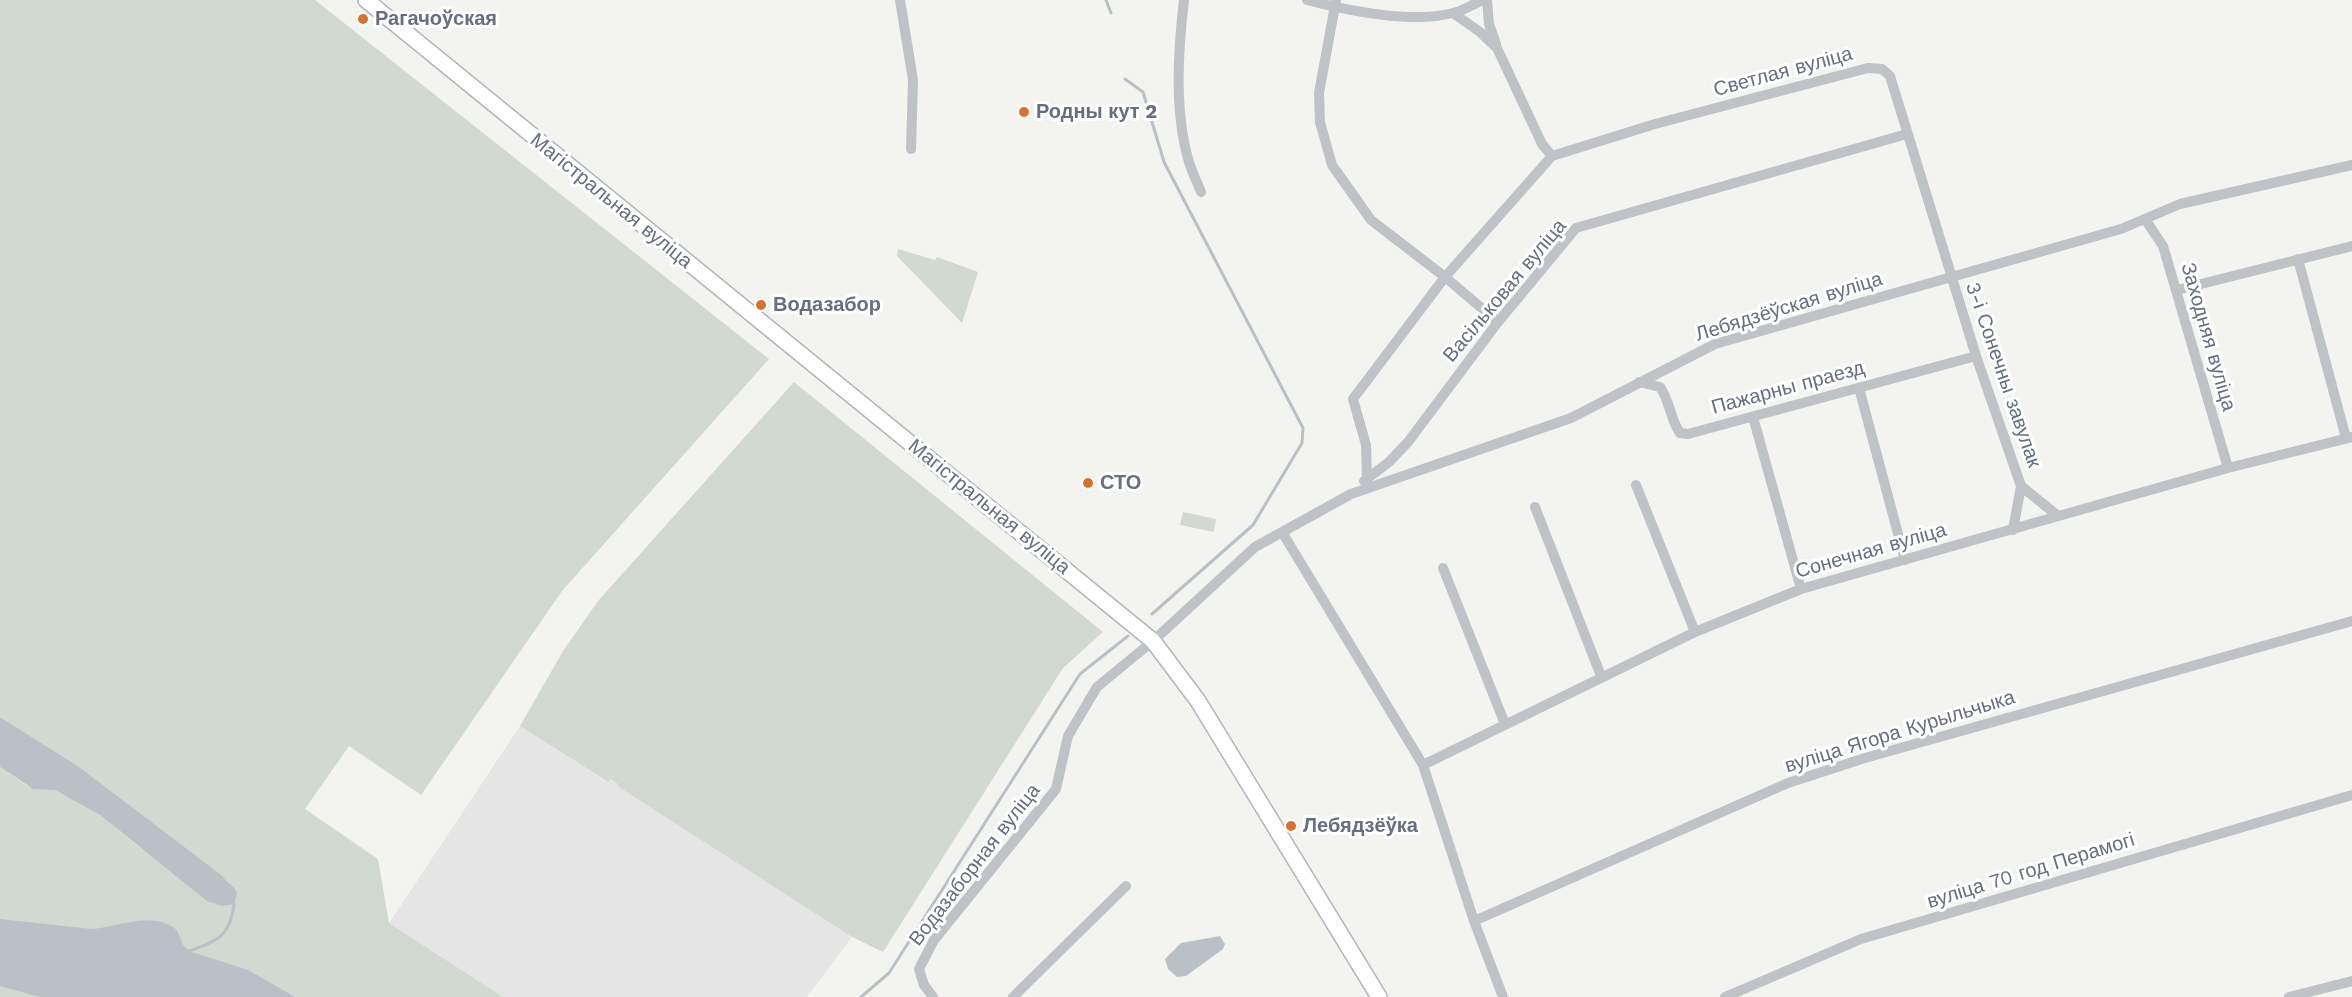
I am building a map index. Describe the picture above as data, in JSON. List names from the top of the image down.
{
  "streets": {
    "main road": ["Магістральная вуліца"],
    "street": [
      "Светлая вуліца",
      "Васільковая вуліца",
      "Лебядзёўская вуліца",
      "Заходняя вуліца",
      "3-і Сонечны завулак",
      "Пажарны праезд",
      "Сонечная вуліца",
      "вуліца Ягора Курыльчыка",
      "Водазаборная вуліца",
      "вуліца 70 год Перамогі"
    ]
  },
  "crossings": [
    ["Светлая вуліца", "Васільковая вуліца"],
    ["Светлая вуліца", "Лебядзёўская вуліца"],
    ["Светлая вуліца", "3-і Сонечны завулак"],
    ["Магістральная вуліца", "Лебядзёўская вуліца"],
    ["Магістральная вуліца", "Водазаборная вуліца"],
    ["Васільковая вуліца", "Лебядзёўская вуліца"],
    ["Лебядзёўская вуліца", "Заходняя вуліца"],
    ["Лебядзёўская вуліца", "3-і Сонечны завулак"],
    ["Лебядзёўская вуліца", "Пажарны праезд"],
    ["Лебядзёўская вуліца", "Водазаборная вуліца"],
    ["Заходняя вуліца", "Сонечная вуліца"],
    ["3-і Сонечны завулак", "Пажарны праезд"],
    ["3-і Сонечны завулак", "Сонечная вуліца"]
  ],
  "places": [
    "Рагачоўская",
    "Родны кут 2",
    "Водазабор",
    "СТО",
    "Лебядзёўка"
  ]
}
